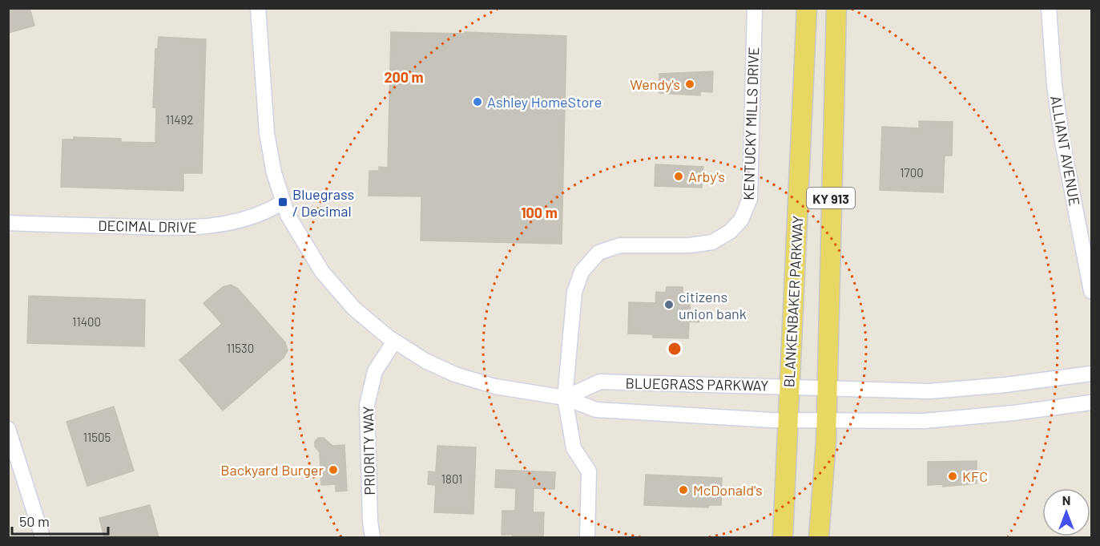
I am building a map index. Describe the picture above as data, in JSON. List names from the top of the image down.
{
  "streets": {
    "main road": ["KY 913", "BLANKENBAKER PARKWAY"],
    "street": [
      "KENTUCKY MILLS DRIVE",
      "ALLIANT AVENUE",
      "DECIMAL DRIVE",
      "BLUEGRASS PARKWAY",
      "PRIORITY WAY"
    ]
  },
  "crossings": [
    ["KENTUCKY MILLS DRIVE", "BLUEGRASS PARKWAY"],
    ["KY 913", "BLUEGRASS PARKWAY"],
    ["DECIMAL DRIVE", "BLUEGRASS PARKWAY"],
    ["BLANKENBAKER PARKWAY", "BLUEGRASS PARKWAY"],
    ["BLUEGRASS PARKWAY", "PRIORITY WAY"]
  ],
  "places": {
    "other": [
      "Wendy's",
      "Ashley HomeStore",
      "Arby's",
      "citizens union bank",
      "Backyard Burger",
      "KFC",
      "McDonald's"
    ],
    "transit": ["Bluegrass / Decimal"]
  },
  "house_numbers": [
    "11492",
    "1700",
    "11400",
    "11530",
    "11505",
    "1801"
  ],
  "scale_bar": "50 m",
  "north": "top",
  "rings": ["200 m", "100 m"]
}
